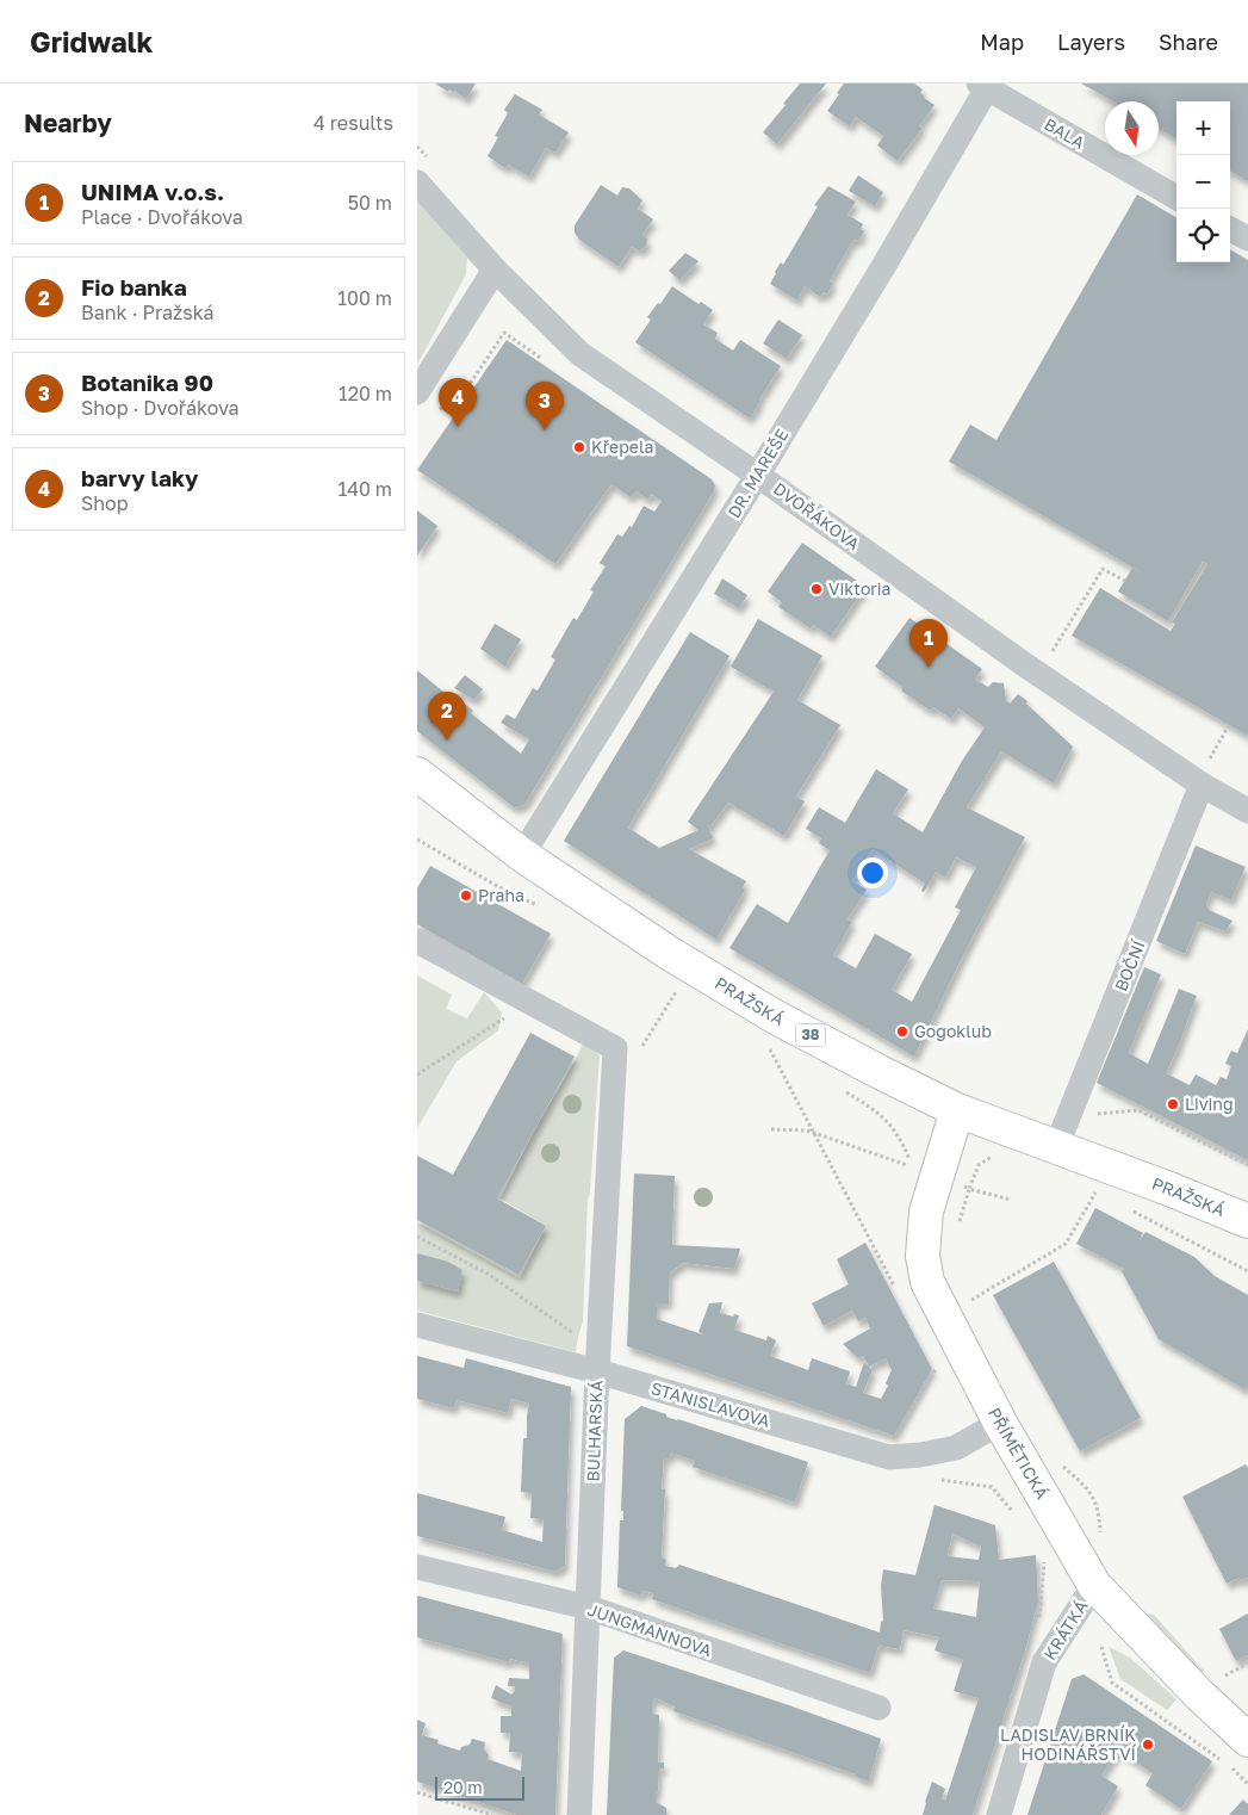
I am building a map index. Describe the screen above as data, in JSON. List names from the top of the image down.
{
  "streets": {
    "main road": ["PRAŽSKÁ", "38", "PŘÍMĚTICKÁ"],
    "street": [
      "BALA",
      "DR. MAREŠE",
      "DVOŘÁKOVA",
      "BOČNÍ",
      "STANISLAVOVA",
      "BULHARSKÁ",
      "JUNGMANNOVA",
      "KRÁTKÁ"
    ]
  },
  "crossings": [
    ["BALA", "DR. MAREŠE"],
    ["DR. MAREŠE", "DVOŘÁKOVA"],
    ["DR. MAREŠE", "PRAŽSKÁ"],
    ["DVOŘÁKOVA", "BOČNÍ"],
    ["BOČNÍ", "PRAŽSKÁ"],
    ["PRAŽSKÁ", "PŘÍMĚTICKÁ"],
    ["STANISLAVOVA", "BULHARSKÁ"],
    ["STANISLAVOVA", "PŘÍMĚTICKÁ"],
    ["BULHARSKÁ", "JUNGMANNOVA"],
    ["PŘÍMĚTICKÁ", "KRÁTKÁ"]
  ],
  "places": [
    "Křepela",
    "Viktoria",
    "Praha",
    "Gogoklub",
    "Living",
    "LADISLAV BRNÍK HODINÁŘSTVÍ"
  ],
  "scale_bar": "20 m",
  "north": "bottom",
  "page": {
    "header": "Gridwalk",
    "nav": ["Map", "Layers", "Share"],
    "heading": ["Nearby", "4 results"],
    "map_buttons": ["+", "−"],
    "list": [
      {
        "mark": "1",
        "name": "UNIMA v.o.s.",
        "note": "Place · Dvořákova",
        "value": "50 m"
      },
      {
        "mark": "2",
        "name": "Fio banka",
        "note": "Bank · Pražská",
        "value": "100 m"
      },
      {
        "mark": "3",
        "name": "Botanika 90",
        "note": "Shop · Dvořákova",
        "value": "120 m"
      },
      {
        "mark": "4",
        "name": "barvy laky",
        "note": "Shop",
        "value": "140 m"
      }
    ],
    "pins": [
      "4",
      "3",
      "1",
      "2"
    ],
    "scale": "20 m"
  }
}
